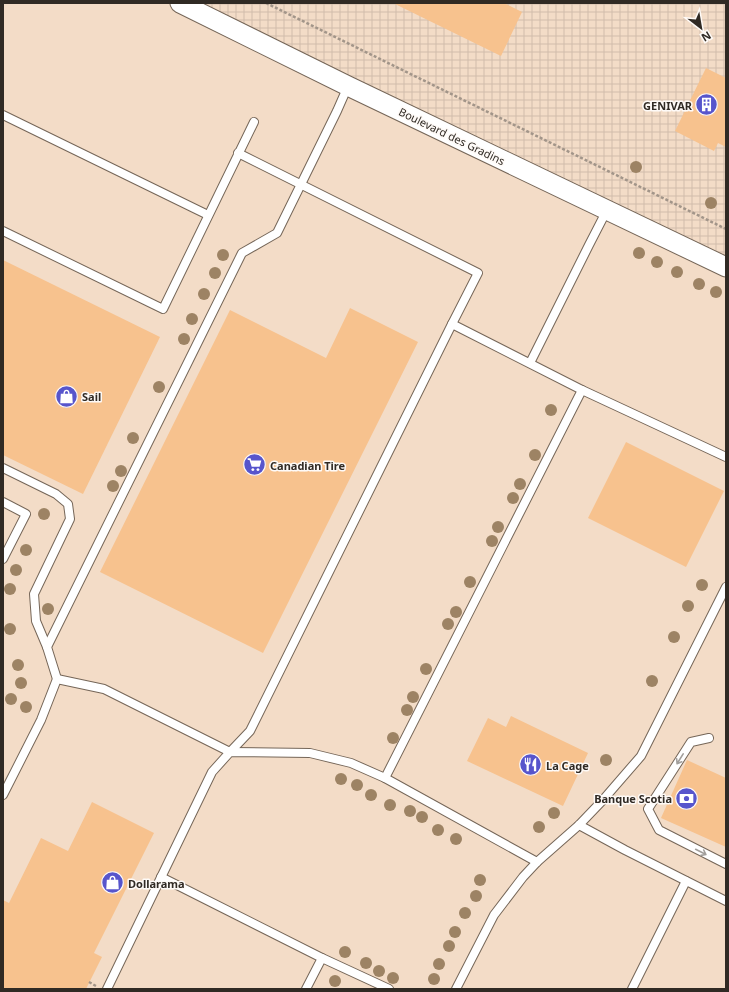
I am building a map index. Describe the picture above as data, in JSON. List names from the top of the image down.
{
  "streets": {
    "street": ["Boulevard des Gradins"]
  },
  "places": {
    "building": ["GENIVAR"],
    "shop": ["Sail", "Dollarama"],
    "supermarket": ["Canadian Tire"],
    "restaurant": ["La Cage"],
    "bank": ["Banque Scotia"]
  },
  "north": "bottom right"
}
